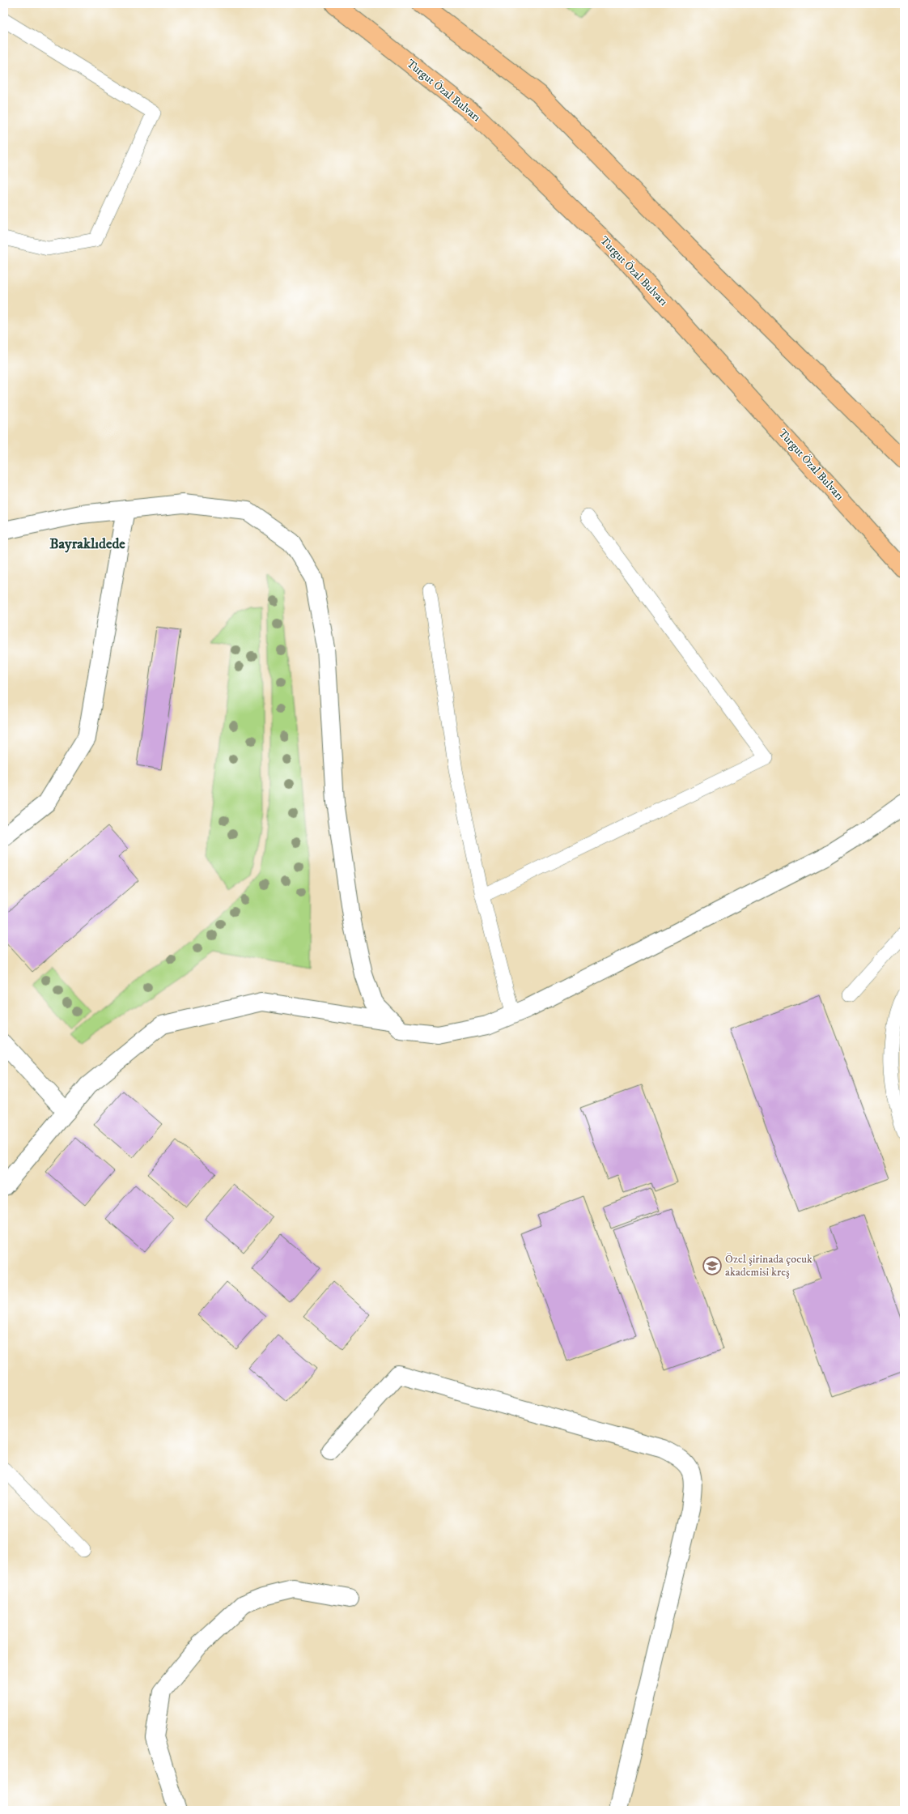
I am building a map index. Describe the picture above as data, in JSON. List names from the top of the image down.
{
  "streets": {
    "highway": ["Turgut Özal Bulvarı"]
  },
  "districts": ["Bayraklıdede"],
  "places": {
    "school or university": ["Özel şirinada çocuk akademisi kreş"]
  }
}
